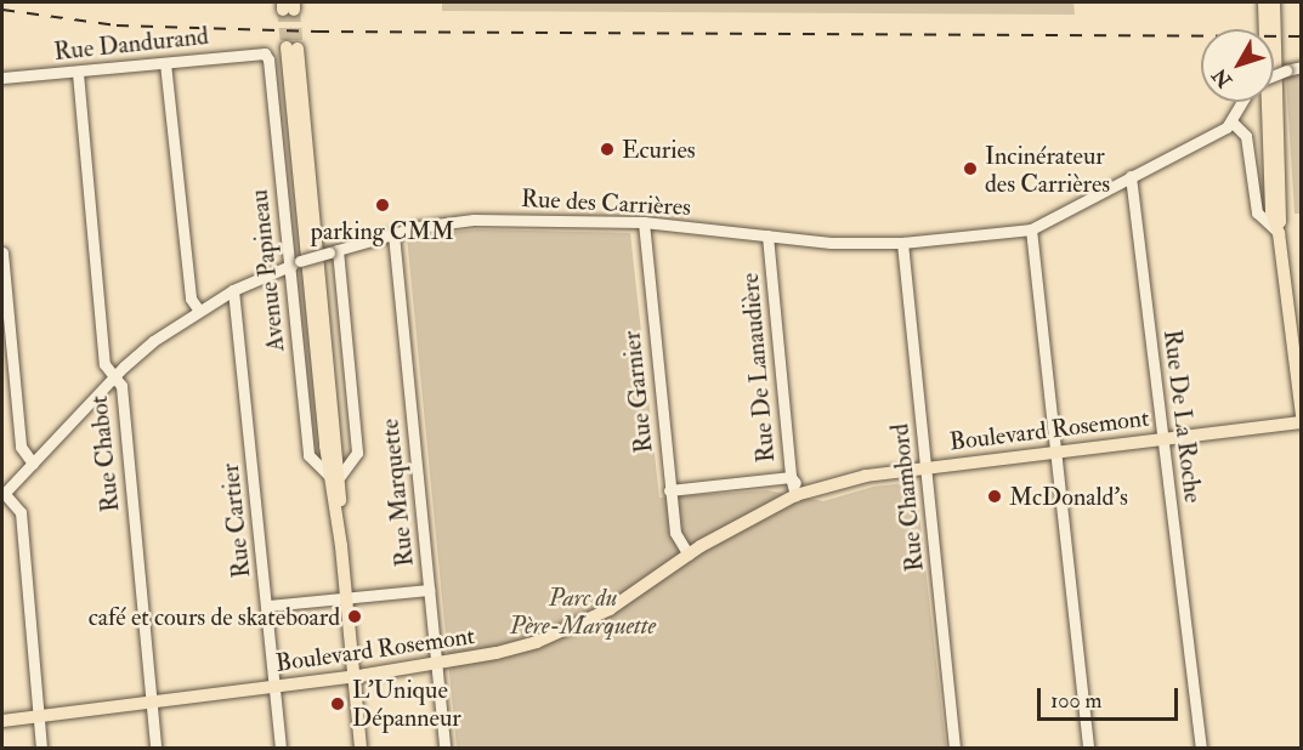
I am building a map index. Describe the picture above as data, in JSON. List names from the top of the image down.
{
  "streets": {
    "main road": ["Boulevard Rosemont"],
    "street": [
      "Rue Dandurand",
      "Rue des Carrières",
      "Avenue Papineau",
      "Rue De Lanaudière",
      "Rue Garnier",
      "Rue De La Roche",
      "Rue Chabot",
      "Rue Marquette",
      "Rue Chambord",
      "Rue Cartier"
    ]
  },
  "crossings": [
    ["Rue Dandurand", "Avenue Papineau"],
    ["Rue Dandurand", "Rue Chabot"],
    ["Rue des Carrières", "Avenue Papineau"],
    ["Rue des Carrières", "Rue De Lanaudière"],
    ["Rue des Carrières", "Rue Garnier"],
    ["Rue des Carrières", "Rue De La Roche"],
    ["Rue des Carrières", "Rue Chabot"],
    ["Rue des Carrières", "Rue Marquette"],
    ["Rue des Carrières", "Rue Chambord"],
    ["Rue des Carrières", "Rue Cartier"],
    ["Rue Garnier", "Boulevard Rosemont"],
    ["Rue De La Roche", "Boulevard Rosemont"],
    ["Boulevard Rosemont", "Rue Chabot"],
    ["Boulevard Rosemont", "Rue Marquette"],
    ["Boulevard Rosemont", "Rue Chambord"],
    ["Boulevard Rosemont", "Rue Cartier"]
  ],
  "parks": ["Parc du Père-Marquette"],
  "places": [
    "Ecuries",
    "Incinérateur des Carrières",
    "parking CMM",
    "McDonald's",
    "café et cours de skateboard",
    "L'Unique Dépanneur"
  ],
  "scale_bar": "100 m",
  "north": "bottom left"
}
